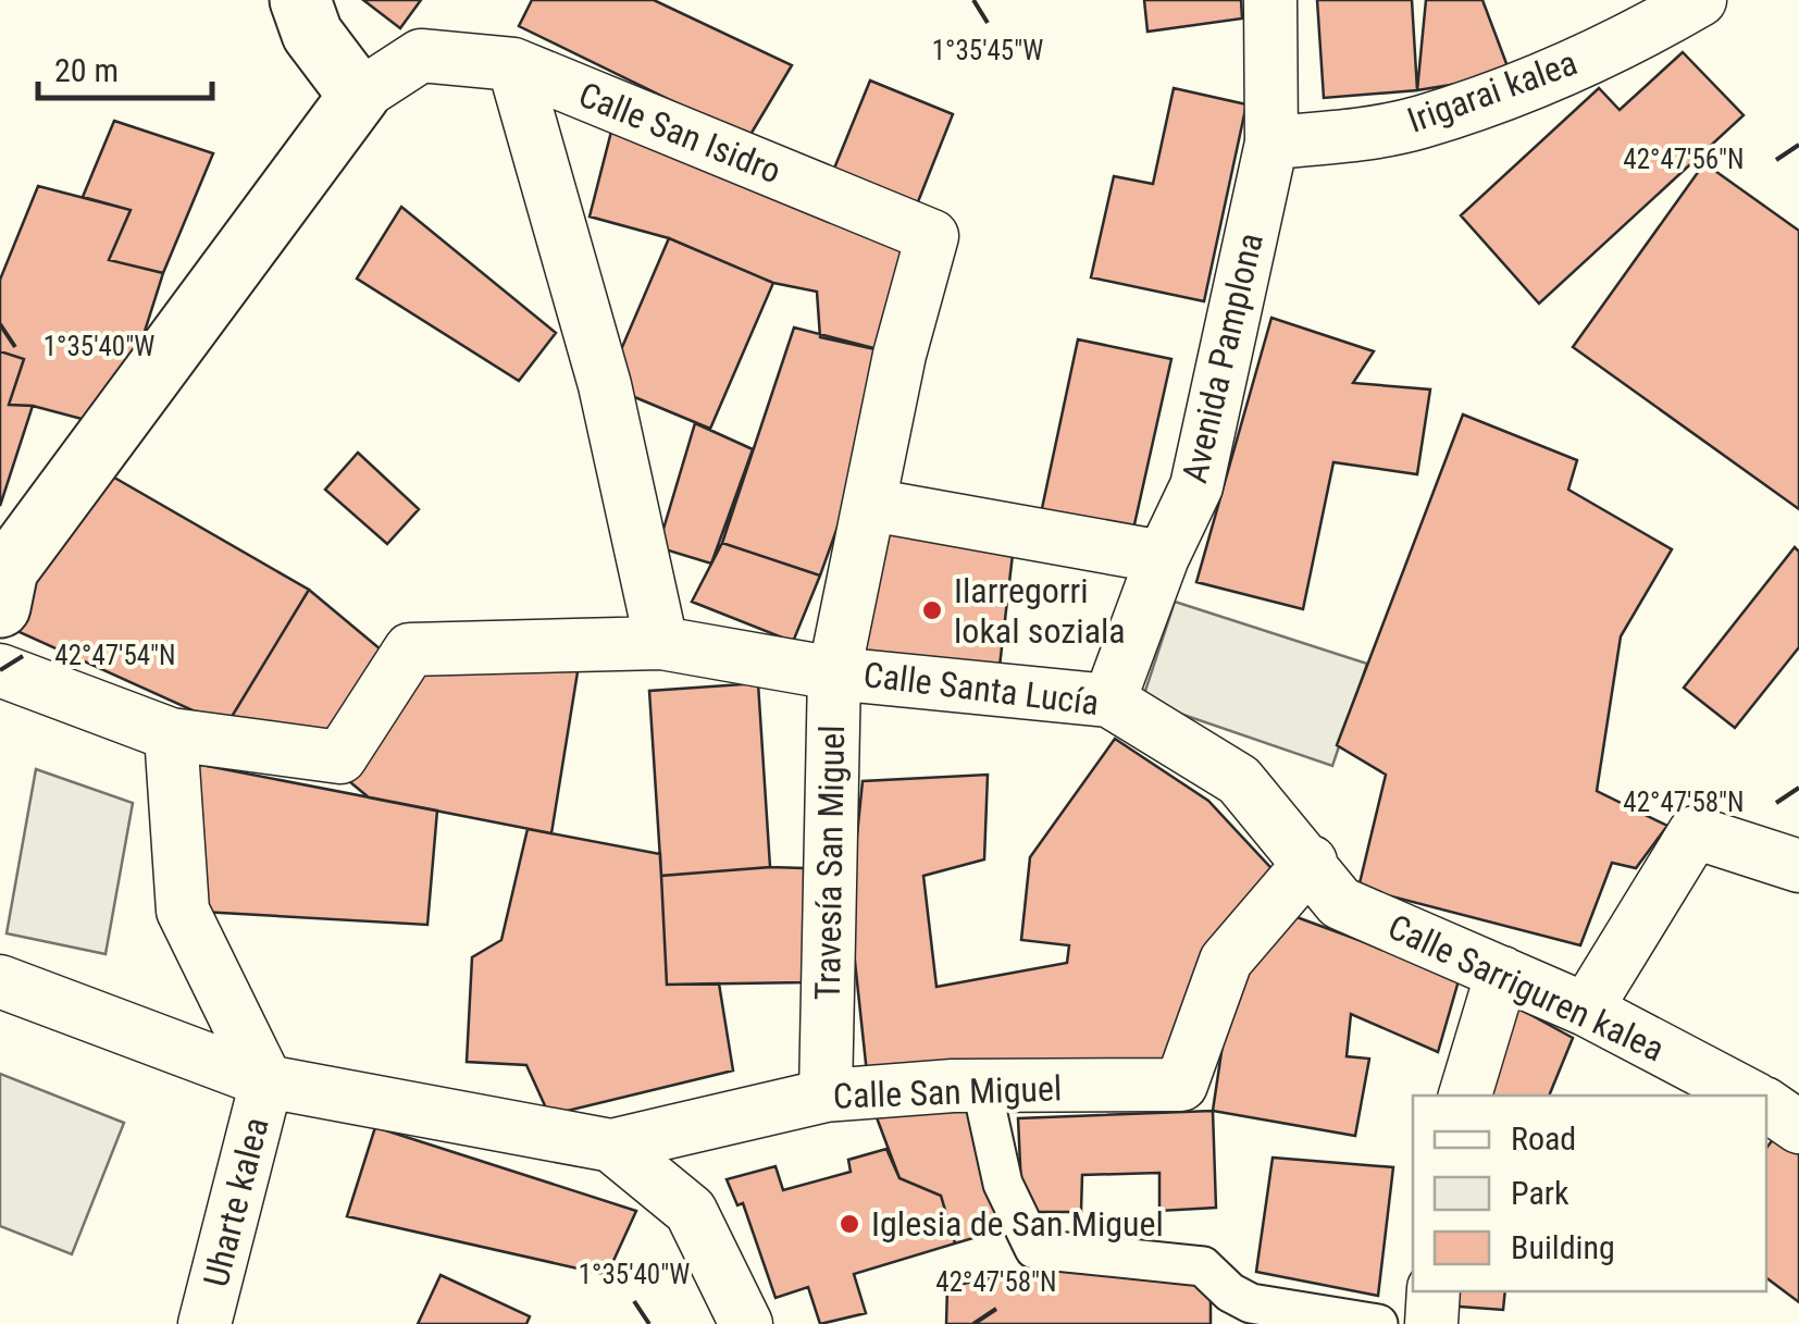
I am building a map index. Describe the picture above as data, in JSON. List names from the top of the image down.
{
  "streets": {
    "street": [
      "Irigarai kalea",
      "Calle San Isidro",
      "Avenida Pamplona",
      "Calle Santa Lucía",
      "Travesía San Miguel",
      "Calle Sarriguren kalea",
      "Calle San Miguel",
      "Uharte kalea"
    ]
  },
  "crossings": [
    ["Irigarai kalea", "Avenida Pamplona"],
    ["Calle San Isidro", "Travesía San Miguel"],
    ["Avenida Pamplona", "Calle Santa Lucía"],
    ["Calle Santa Lucía", "Travesía San Miguel"],
    ["Calle Santa Lucía", "Calle Sarriguren kalea"],
    ["Calle Santa Lucía", "Calle San Miguel"],
    ["Travesía San Miguel", "Calle San Miguel"],
    ["Calle Sarriguren kalea", "Calle San Miguel"],
    ["Calle San Miguel", "Uharte kalea"]
  ],
  "places": ["Ilarregorri lokal soziala", "Iglesia de San Miguel"],
  "legend": ["Road", "Park", "Building"],
  "scale_bar": "20 m",
  "coordinates": [
    "1°35'45\"W",
    "42°47'56\"N",
    "1°35'40\"W",
    "42°47'54\"N",
    "42°47'58\"N"
  ]
}
